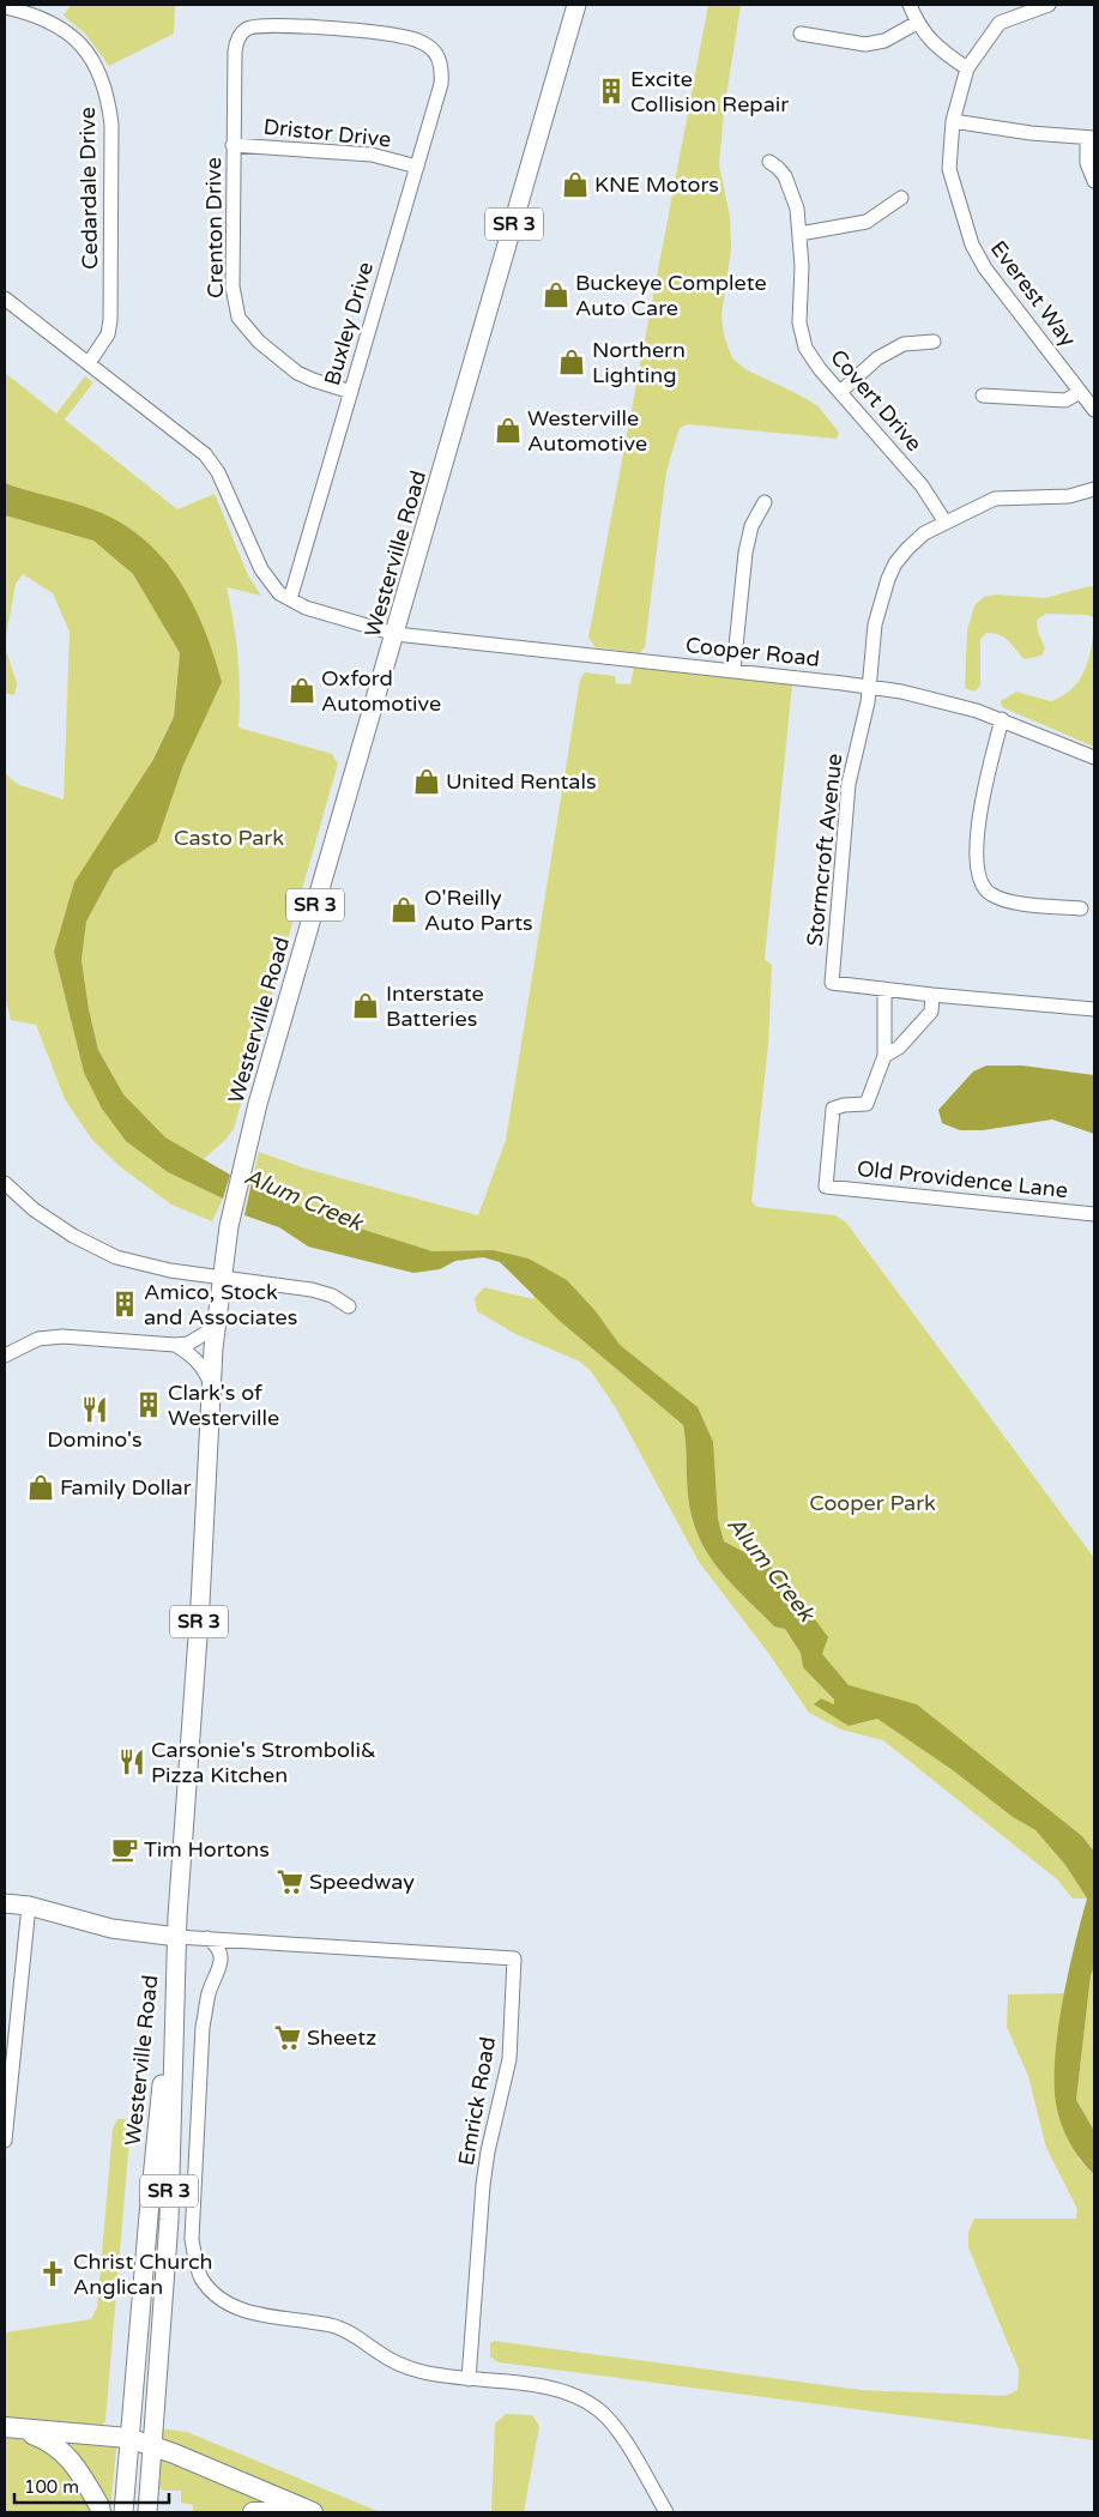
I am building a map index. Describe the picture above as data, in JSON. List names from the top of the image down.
{
  "streets": {
    "main road": ["SR 3", "Westerville Road"],
    "street": [
      "Dristor Drive",
      "Cedardale Drive",
      "Crenton Drive",
      "Everest Way",
      "Buxley Drive",
      "Covert Drive",
      "Cooper Road",
      "Stormcroft Avenue",
      "Old Providence Lane",
      "Emrick Road"
    ]
  },
  "crossings": [
    ["Dristor Drive", "Crenton Drive"],
    ["Dristor Drive", "Buxley Drive"],
    ["Crenton Drive", "Buxley Drive"],
    ["Buxley Drive", "Cooper Road"],
    ["Covert Drive", "Stormcroft Avenue"],
    ["Westerville Road", "Cooper Road"],
    ["Westerville Road", "Emrick Road"],
    ["Cooper Road", "Stormcroft Avenue"]
  ],
  "water": ["Alum Creek"],
  "parks": ["Casto Park", "Cooper Park"],
  "places": {
    "building": ["Excite Collision Repair", "Amico, Stock and Associates", "Clark's of Westerville"],
    "shop": [
      "KNE Motors",
      "Buckeye Complete Auto Care",
      "Northern Lighting",
      "Westerville Automotive",
      "Oxford Automotive",
      "United Rentals",
      "O'Reilly Auto Parts",
      "Interstate Batteries",
      "Family Dollar"
    ],
    "restaurant": ["Domino's", "Carsonie's Stromboli& Pizza Kitchen"],
    "cafe": ["Tim Hortons"],
    "supermarket": ["Speedway", "Sheetz"],
    "church": ["Christ Church Anglican"]
  },
  "scale_bar": "100 m"
}
